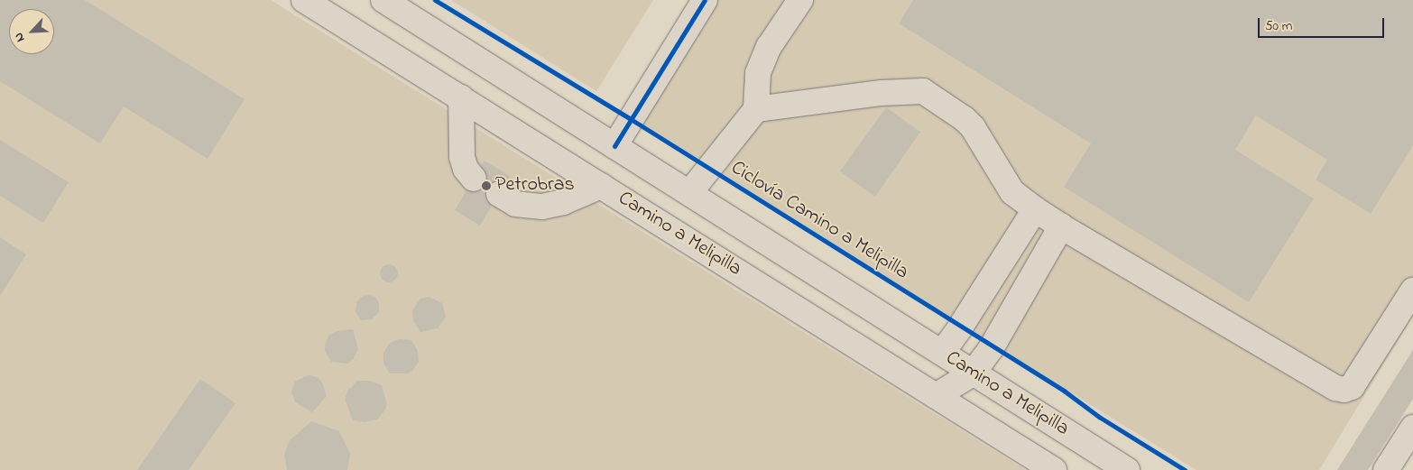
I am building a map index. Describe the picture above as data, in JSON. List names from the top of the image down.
{
  "streets": {
    "main road": ["Camino a Melipilla"],
    "cycle path": ["Ciclovía Camino a Melipilla"]
  },
  "places": ["Petrobras"],
  "scale_bar": "50 m",
  "north": "bottom left"
}
